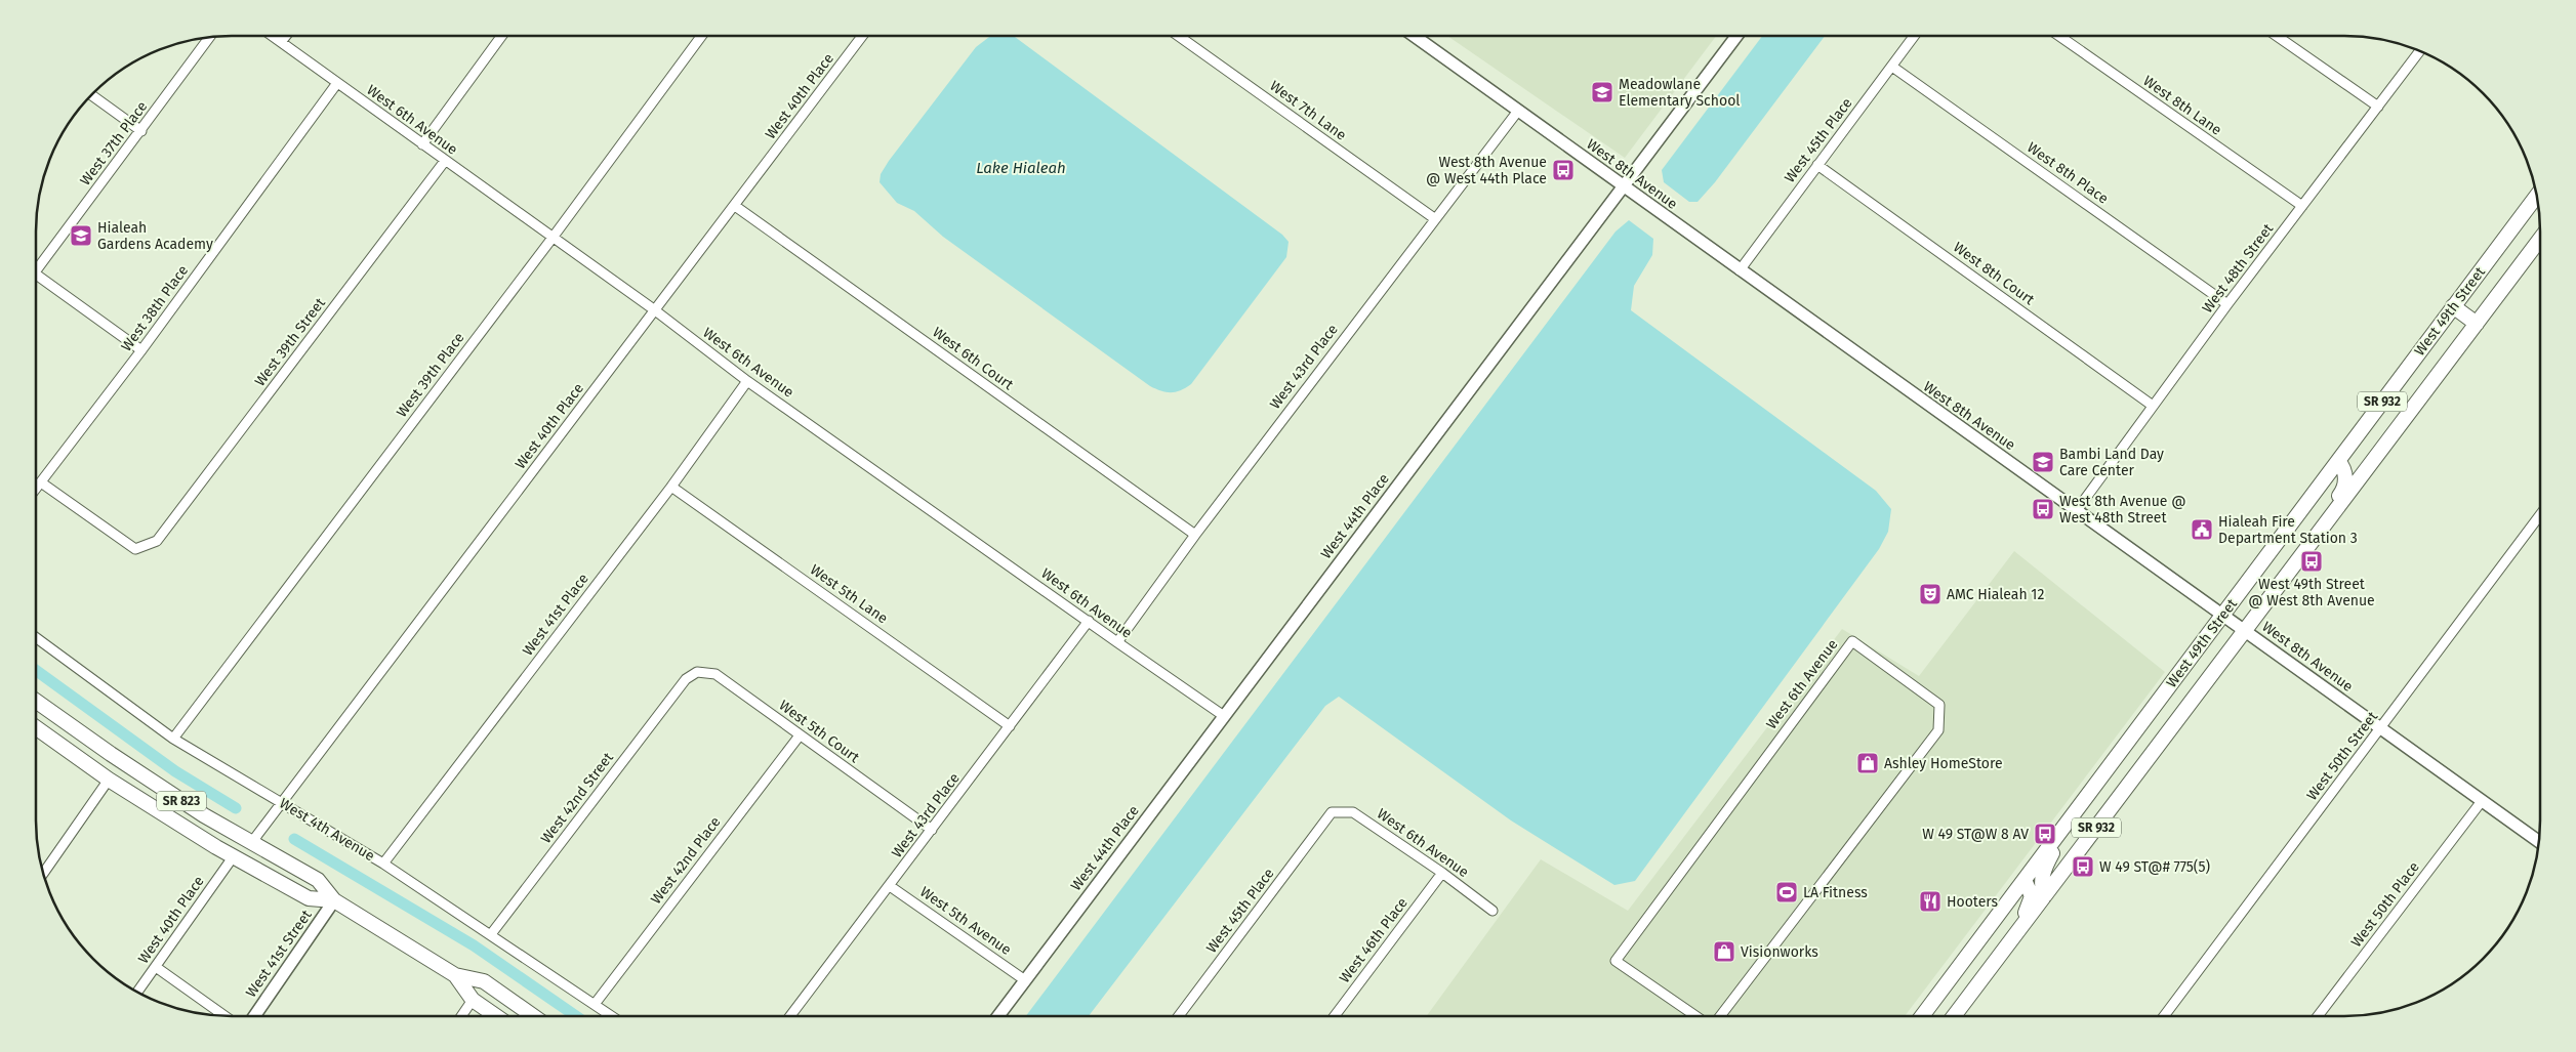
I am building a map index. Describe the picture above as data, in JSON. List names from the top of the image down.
{
  "streets": {
    "main road": ["West 49th Street", "SR 932", "SR 823"],
    "street": [
      "West 40th Place",
      "West 8th Lane",
      "West 7th Lane",
      "West 6th Avenue",
      "West 45th Place",
      "West 37th Place",
      "West 8th Place",
      "West 8th Avenue",
      "West 48th Street",
      "West 8th Court",
      "West 38th Place",
      "West 39th Street",
      "West 6th Court",
      "West 43rd Place",
      "West 39th Place",
      "West 44th Place",
      "West 5th Lane",
      "West 41st Place",
      "West 5th Court",
      "West 50th Street",
      "West 42nd Street",
      "West 4th Avenue",
      "West 42nd Place",
      "West 50th Place",
      "West 5th Avenue",
      "West 46th Place",
      "West 41st Street"
    ]
  },
  "crossings": [
    ["West 40th Place", "West 6th Avenue"],
    ["West 40th Place", "West 6th Court"],
    ["West 40th Place", "SR 823"],
    ["West 40th Place", "West 4th Avenue"],
    ["West 8th Lane", "West 48th Street"],
    ["West 7th Lane", "West 43rd Place"],
    ["West 6th Avenue", "West 45th Place"],
    ["West 6th Avenue", "West 38th Place"],
    ["West 6th Avenue", "West 39th Street"],
    ["West 6th Avenue", "West 43rd Place"],
    ["West 6th Avenue", "West 39th Place"],
    ["West 6th Avenue", "West 44th Place"],
    ["West 6th Avenue", "West 41st Place"],
    ["West 6th Avenue", "West 46th Place"],
    ["West 45th Place", "West 8th Place"],
    ["West 45th Place", "West 8th Avenue"],
    ["West 45th Place", "West 8th Court"],
    ["West 8th Place", "West 48th Street"],
    ["West 8th Avenue", "West 48th Street"],
    ["West 8th Avenue", "West 49th Street"],
    ["West 8th Avenue", "West 43rd Place"],
    ["West 8th Avenue", "West 44th Place"],
    ["West 8th Avenue", "West 50th Street"],
    ["West 8th Avenue", "West 50th Place"],
    ["West 48th Street", "West 8th Court"],
    ["West 38th Place", "West 39th Street"],
    ["West 6th Court", "West 43rd Place"],
    ["West 43rd Place", "West 5th Lane"],
    ["West 43rd Place", "West 5th Court"],
    ["West 43rd Place", "West 5th Avenue"],
    ["West 39th Place", "West 4th Avenue"],
    ["West 44th Place", "West 5th Avenue"],
    ["West 5th Lane", "West 41st Place"],
    ["West 41st Place", "West 4th Avenue"],
    ["West 5th Court", "West 42nd Street"],
    ["West 5th Court", "West 42nd Place"],
    ["West 42nd Street", "West 4th Avenue"],
    ["SR 823", "West 41st Street"],
    ["West 4th Avenue", "West 42nd Place"]
  ],
  "water": ["Lake Hialeah"],
  "places": {
    "school or university": ["Meadowlane Elementary School", "Hialeah Gardens Academy", "Bambi Land Day Care Center"],
    "bus stop": [
      "West 8th Avenue @ West 44th Place",
      "West 8th Avenue @ West 48th Street",
      "West 49th Street @ West 8th Avenue",
      "W 49 ST@W 8 AV",
      "W 49 ST@# 775(5)"
    ],
    "public building": ["Hialeah Fire Department Station 3"],
    "theatre": ["AMC Hialeah 12"],
    "shop": ["Ashley HomeStore", "Visionworks"],
    "sports": ["LA Fitness"],
    "restaurant": ["Hooters"]
  }
}
